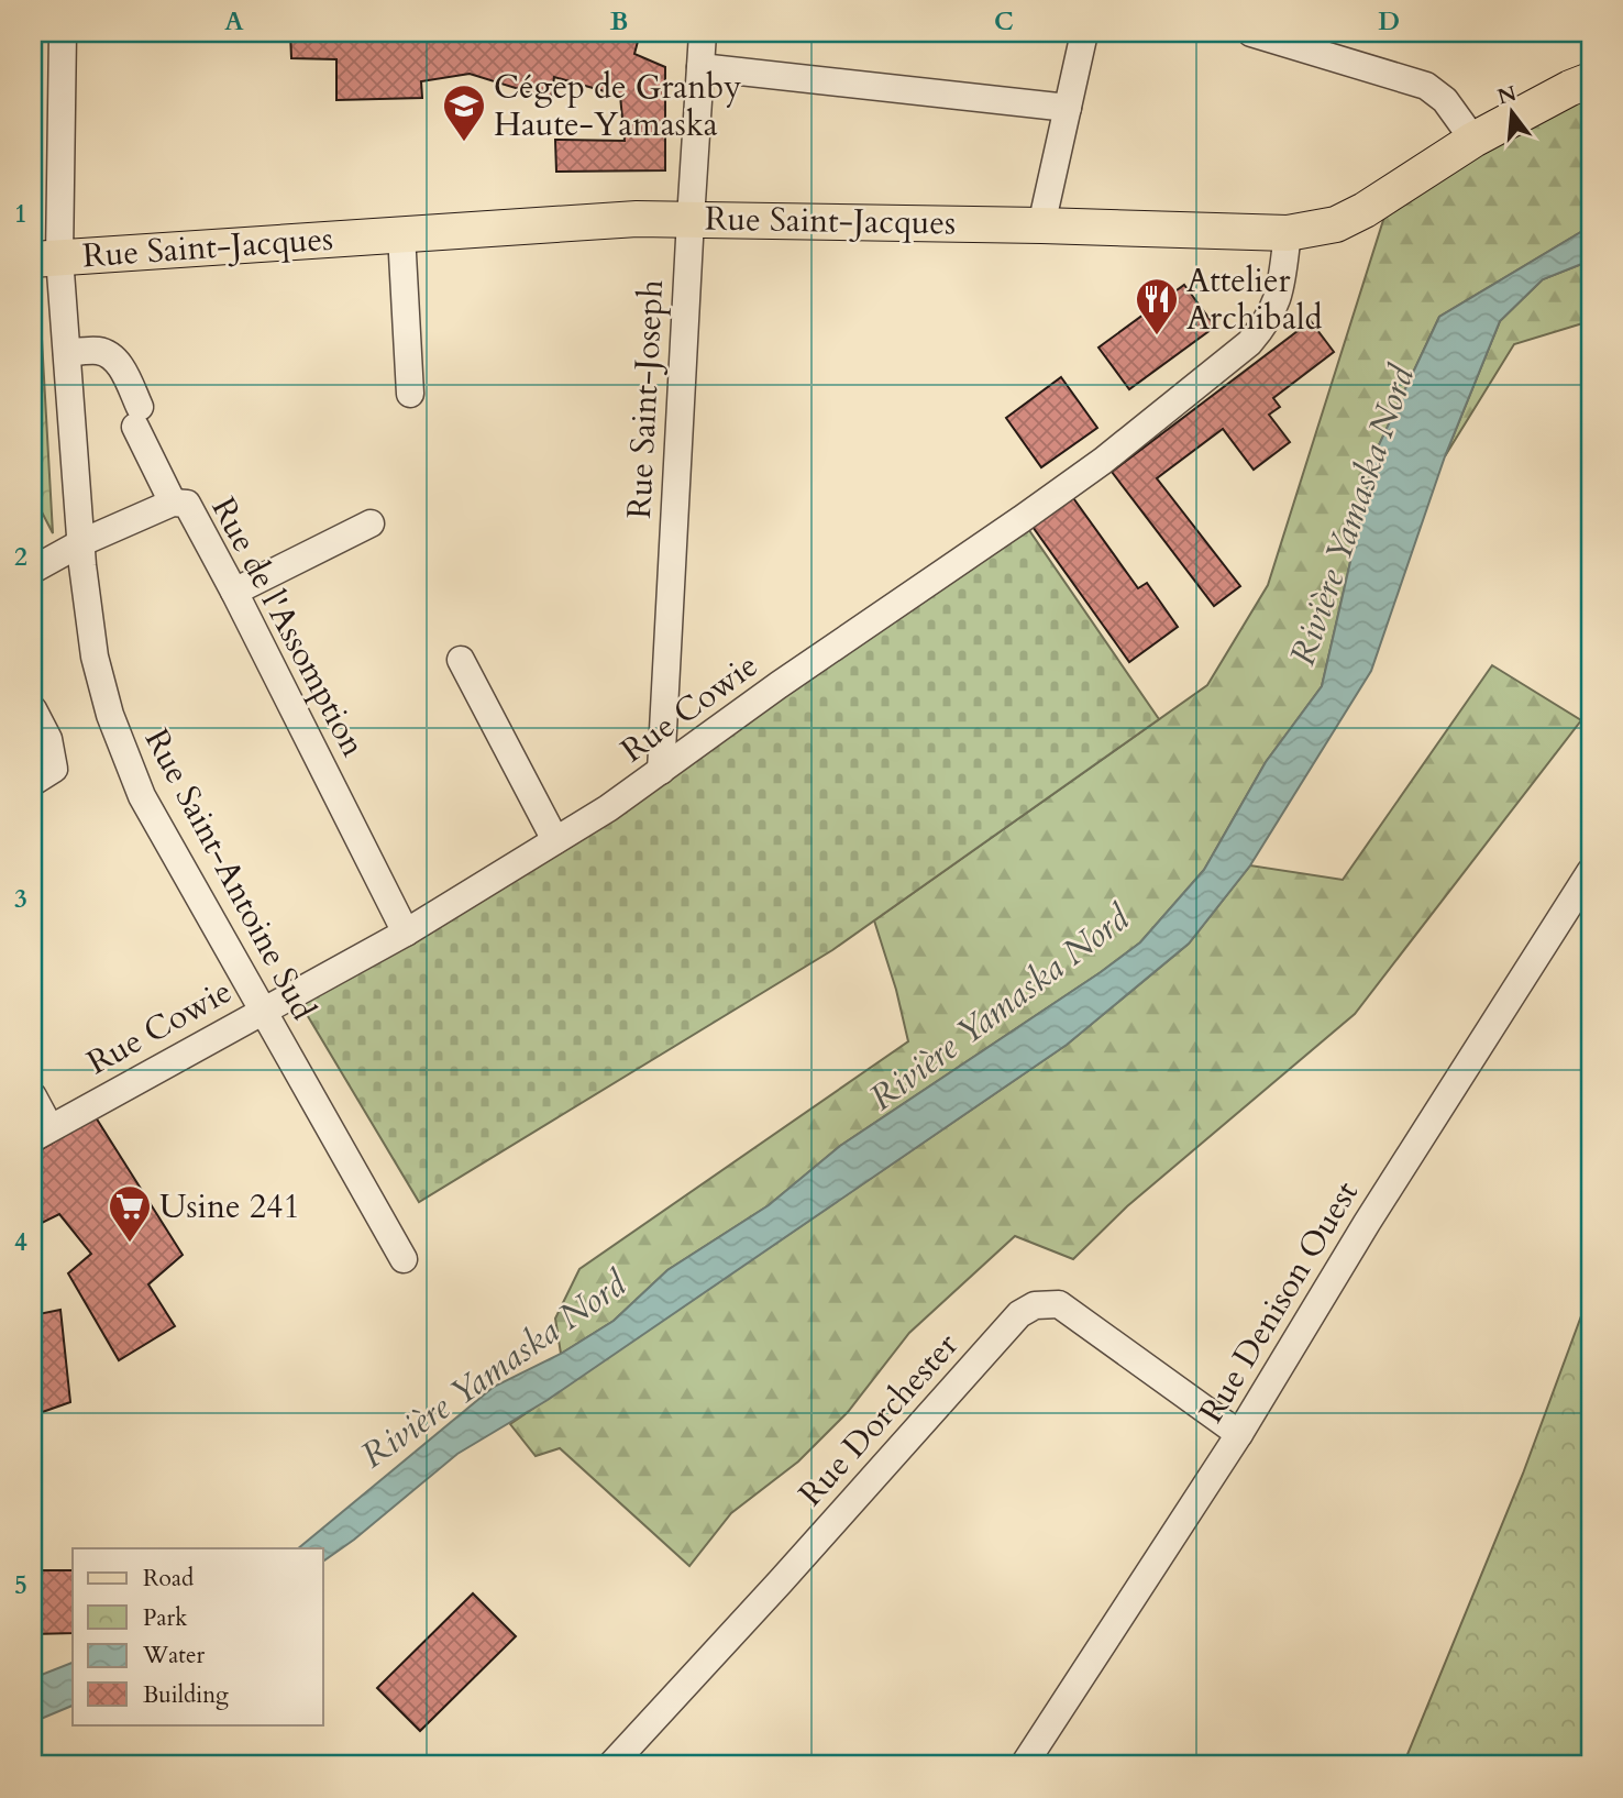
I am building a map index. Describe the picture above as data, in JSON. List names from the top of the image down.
{
  "streets": {
    "main road": ["Rue Saint-Jacques"],
    "street": [
      "Rue Saint-Joseph",
      "Rue de l'Assomption",
      "Rue Cowie",
      "Rue Saint-Antoine Sud",
      "Rue Denison Ouest",
      "Rue Dorchester"
    ]
  },
  "crossings": [
    ["Rue Saint-Jacques", "Rue Saint-Joseph"],
    ["Rue Saint-Jacques", "Rue Cowie"],
    ["Rue Saint-Jacques", "Rue Saint-Antoine Sud"],
    ["Rue Saint-Joseph", "Rue Cowie"],
    ["Rue de l'Assomption", "Rue Cowie"],
    ["Rue de l'Assomption", "Rue Saint-Antoine Sud"],
    ["Rue Cowie", "Rue Saint-Antoine Sud"],
    ["Rue Denison Ouest", "Rue Dorchester"]
  ],
  "water": ["Rivière Yamaska Nord"],
  "places": {
    "school or university": ["Cégep de Granby Haute-Yamaska"],
    "restaurant": ["Attelier Archibald"],
    "supermarket": ["Usine 241"]
  },
  "legend": [
    "Road",
    "Park",
    "Water",
    "Building"
  ],
  "north": "top",
  "grid": {
    "columns": [
      "A",
      "B",
      "C",
      "D"
    ],
    "rows": [
      "1",
      "2",
      "3",
      "4",
      "5"
    ]
  }
}
